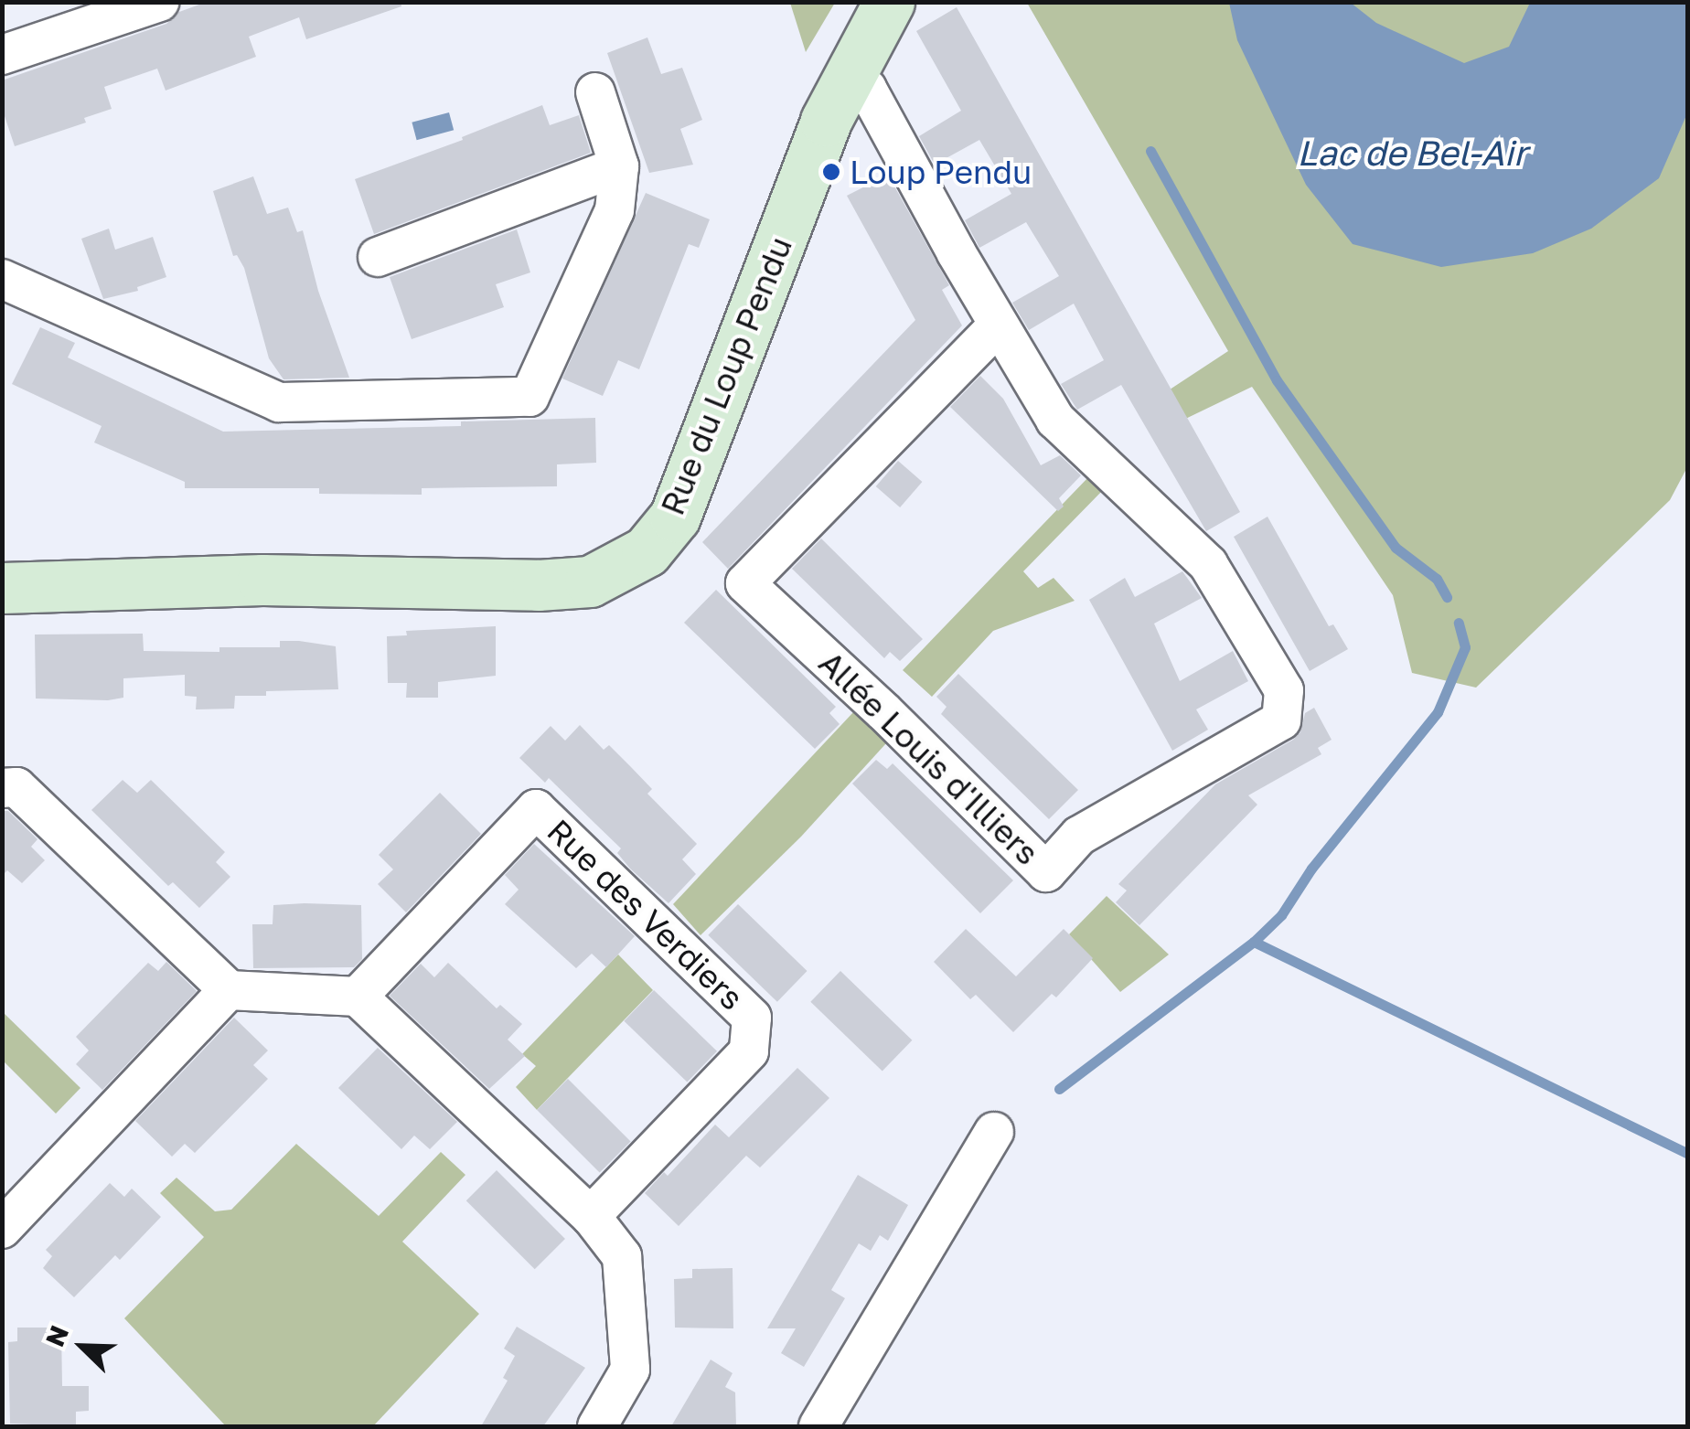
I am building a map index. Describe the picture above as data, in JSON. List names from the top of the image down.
{
  "streets": {
    "street": ["Rue du Loup Pendu", "Allée Louis d'Illiers", "Rue des Verdiers"]
  },
  "crossings": [
    ["Rue du Loup Pendu", "Allée Louis d'Illiers"]
  ],
  "water": ["Lac de Bel-Air"],
  "places": ["Loup Pendu"],
  "north": "top left"
}
